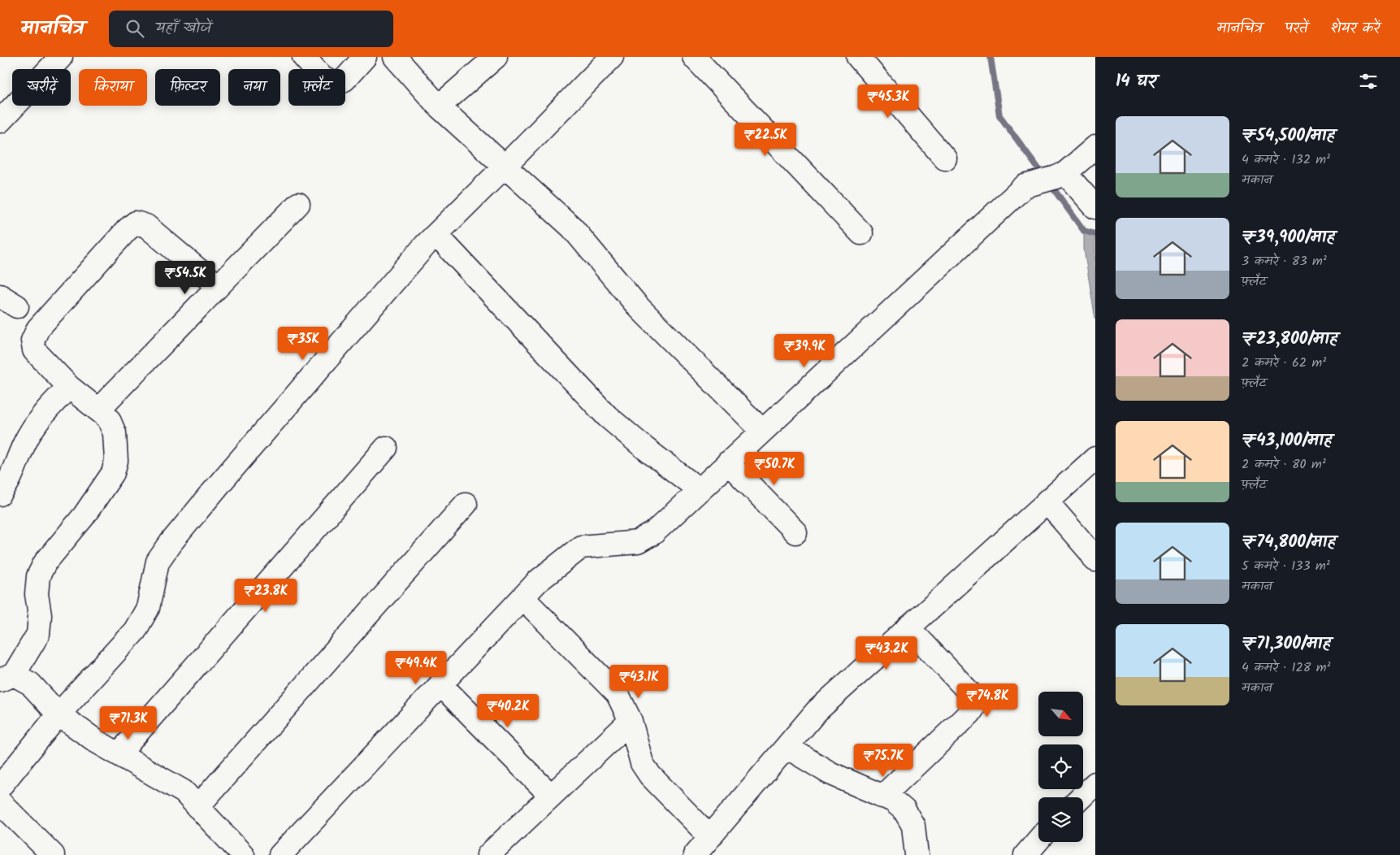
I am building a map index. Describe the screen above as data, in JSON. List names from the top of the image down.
{
  "north": "bottom right",
  "page": {
    "header": "मानचित्र",
    "search": "यहाँ खोजें",
    "nav": ["मानचित्र", "परतें", "शेयर करें"],
    "heading": "14 घर",
    "chip": [
      "खरीदें",
      "किराया",
      "फ़िल्टर",
      "नया",
      "फ़्लैट"
    ],
    "price": [
      "₹45.3K",
      "₹22.5K",
      "₹54.5K",
      "₹35K",
      "₹39.9K",
      "₹50.7K",
      "₹23.8K",
      "₹43.2K",
      "₹49.4K",
      "₹43.1K",
      "₹74.8K",
      "₹40.2K",
      "₹71.3K",
      "₹75.7K"
    ],
    "list": [
      {
        "name": "₹54,500/माह",
        "note": "4 कमरे · 132 m² · मकान"
      },
      {
        "name": "₹39,900/माह",
        "note": "3 कमरे · 83 m² · फ़्लैट"
      },
      {
        "name": "₹23,800/माह",
        "note": "2 कमरे · 62 m² · फ़्लैट"
      },
      {
        "name": "₹43,100/माह",
        "note": "2 कमरे · 80 m² · फ़्लैट"
      },
      {
        "name": "₹74,800/माह",
        "note": "5 कमरे · 133 m² · मकान"
      },
      {
        "name": "₹71,300/माह",
        "note": "4 कमरे · 128 m² · मकान"
      }
    ]
  }
}
